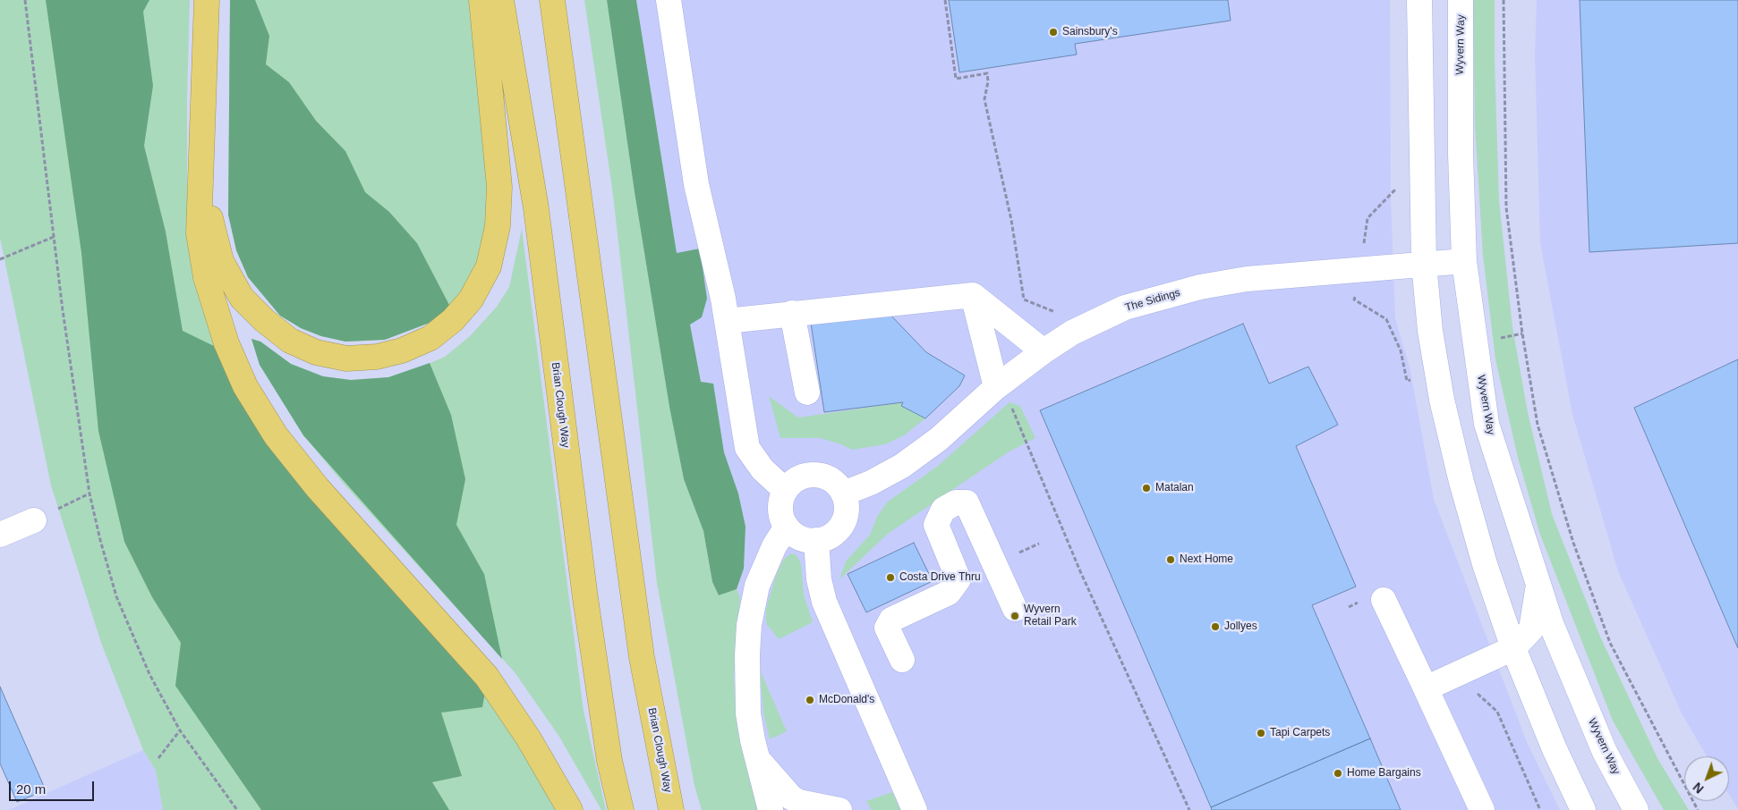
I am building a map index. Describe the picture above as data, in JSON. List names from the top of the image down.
{
  "streets": {
    "highway": ["Brian Clough Way"],
    "street": ["Wyvern Way", "The Sidings"]
  },
  "crossings": [
    ["Wyvern Way", "The Sidings"]
  ],
  "places": [
    "Sainsbury's",
    "Matalan",
    "Next Home",
    "Costa Drive Thru",
    "Wyvern Retail Park",
    "Jollyes",
    "McDonald's",
    "Tapi Carpets",
    "Home Bargains"
  ],
  "scale_bar": "20 m",
  "north": "bottom left"
}
